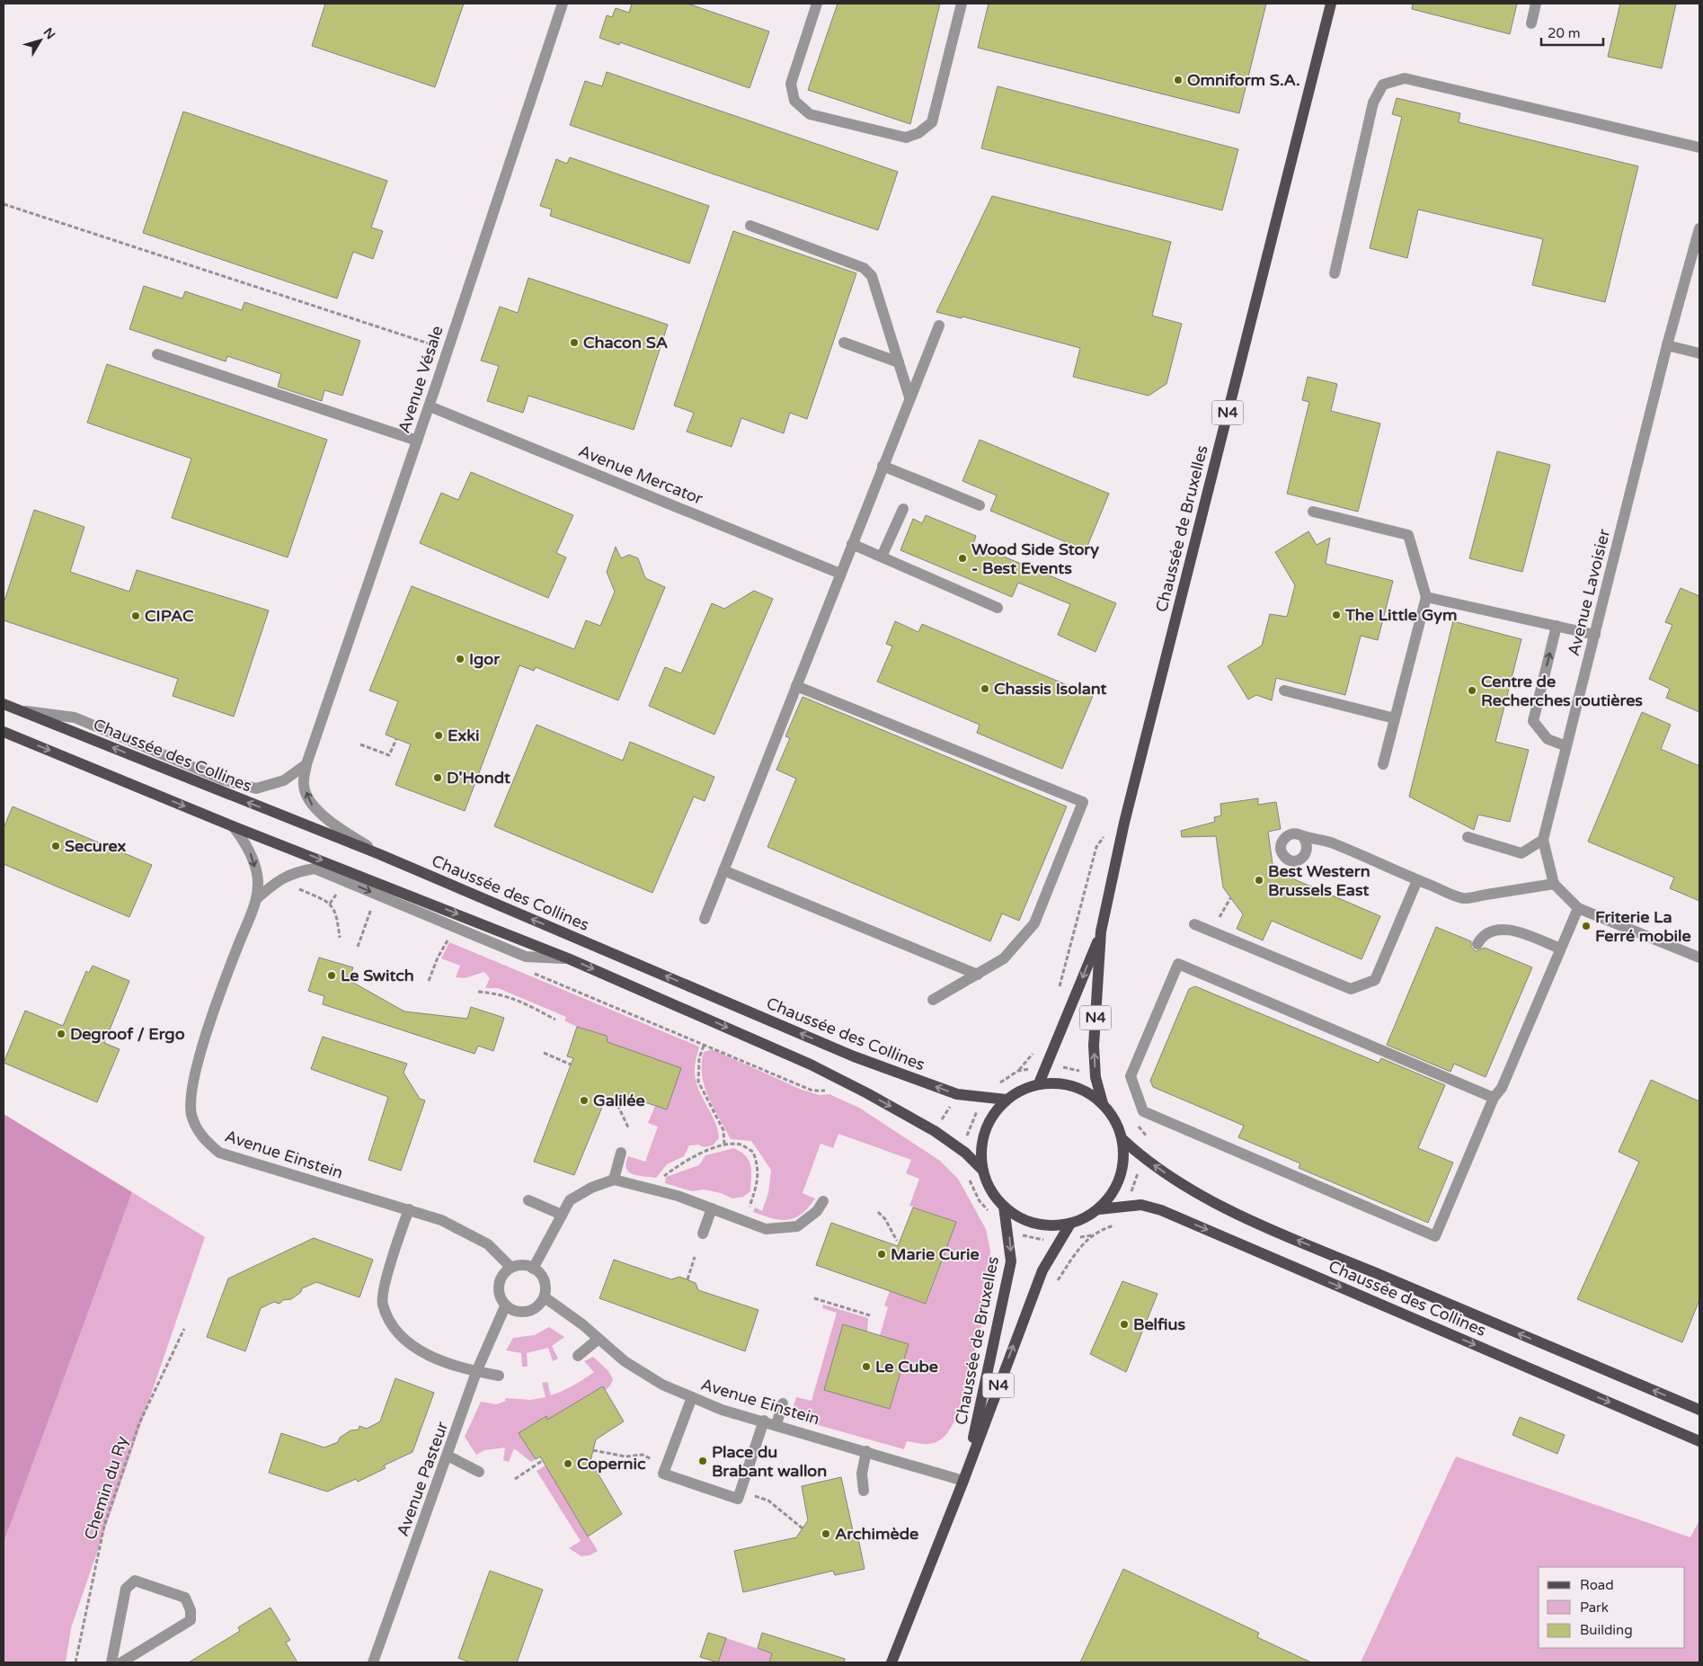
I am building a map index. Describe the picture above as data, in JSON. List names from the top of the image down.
{
  "streets": {
    "main road": ["N4", "Chaussée de Bruxelles", "Chaussée des Collines"],
    "street": [
      "Avenue Vésale",
      "Avenue Mercator",
      "Avenue Lavoisier",
      "Avenue Einstein",
      "Avenue Pasteur"
    ],
    "path": ["Chemin du Ry"]
  },
  "crossings": [
    ["Avenue Vésale", "Avenue Mercator"],
    ["Avenue Vésale", "Chaussée des Collines"],
    ["Chaussée de Bruxelles", "Chaussée des Collines"],
    ["Chaussée de Bruxelles", "Avenue Einstein"],
    ["Avenue Einstein", "Avenue Pasteur"]
  ],
  "places": [
    "Omniform S.A.",
    "Chacon SA",
    "Wood Side Story - Best Events",
    "The Little Gym",
    "CIPAC",
    "Igor",
    "Chassis Isolant",
    "Centre de Recherches routières",
    "Exki",
    "D'Hondt",
    "Securex",
    "Best Western Brussels East",
    "Friterie La Ferré mobile",
    "Le Switch",
    "Degroof / Ergo",
    "Galilée",
    "Marie Curie",
    "Belfius",
    "Le Cube",
    "Place du Brabant wallon",
    "Copernic",
    "Archimède"
  ],
  "legend": ["Road", "Park", "Building"],
  "scale_bar": "20 m",
  "north": "top right"
}
